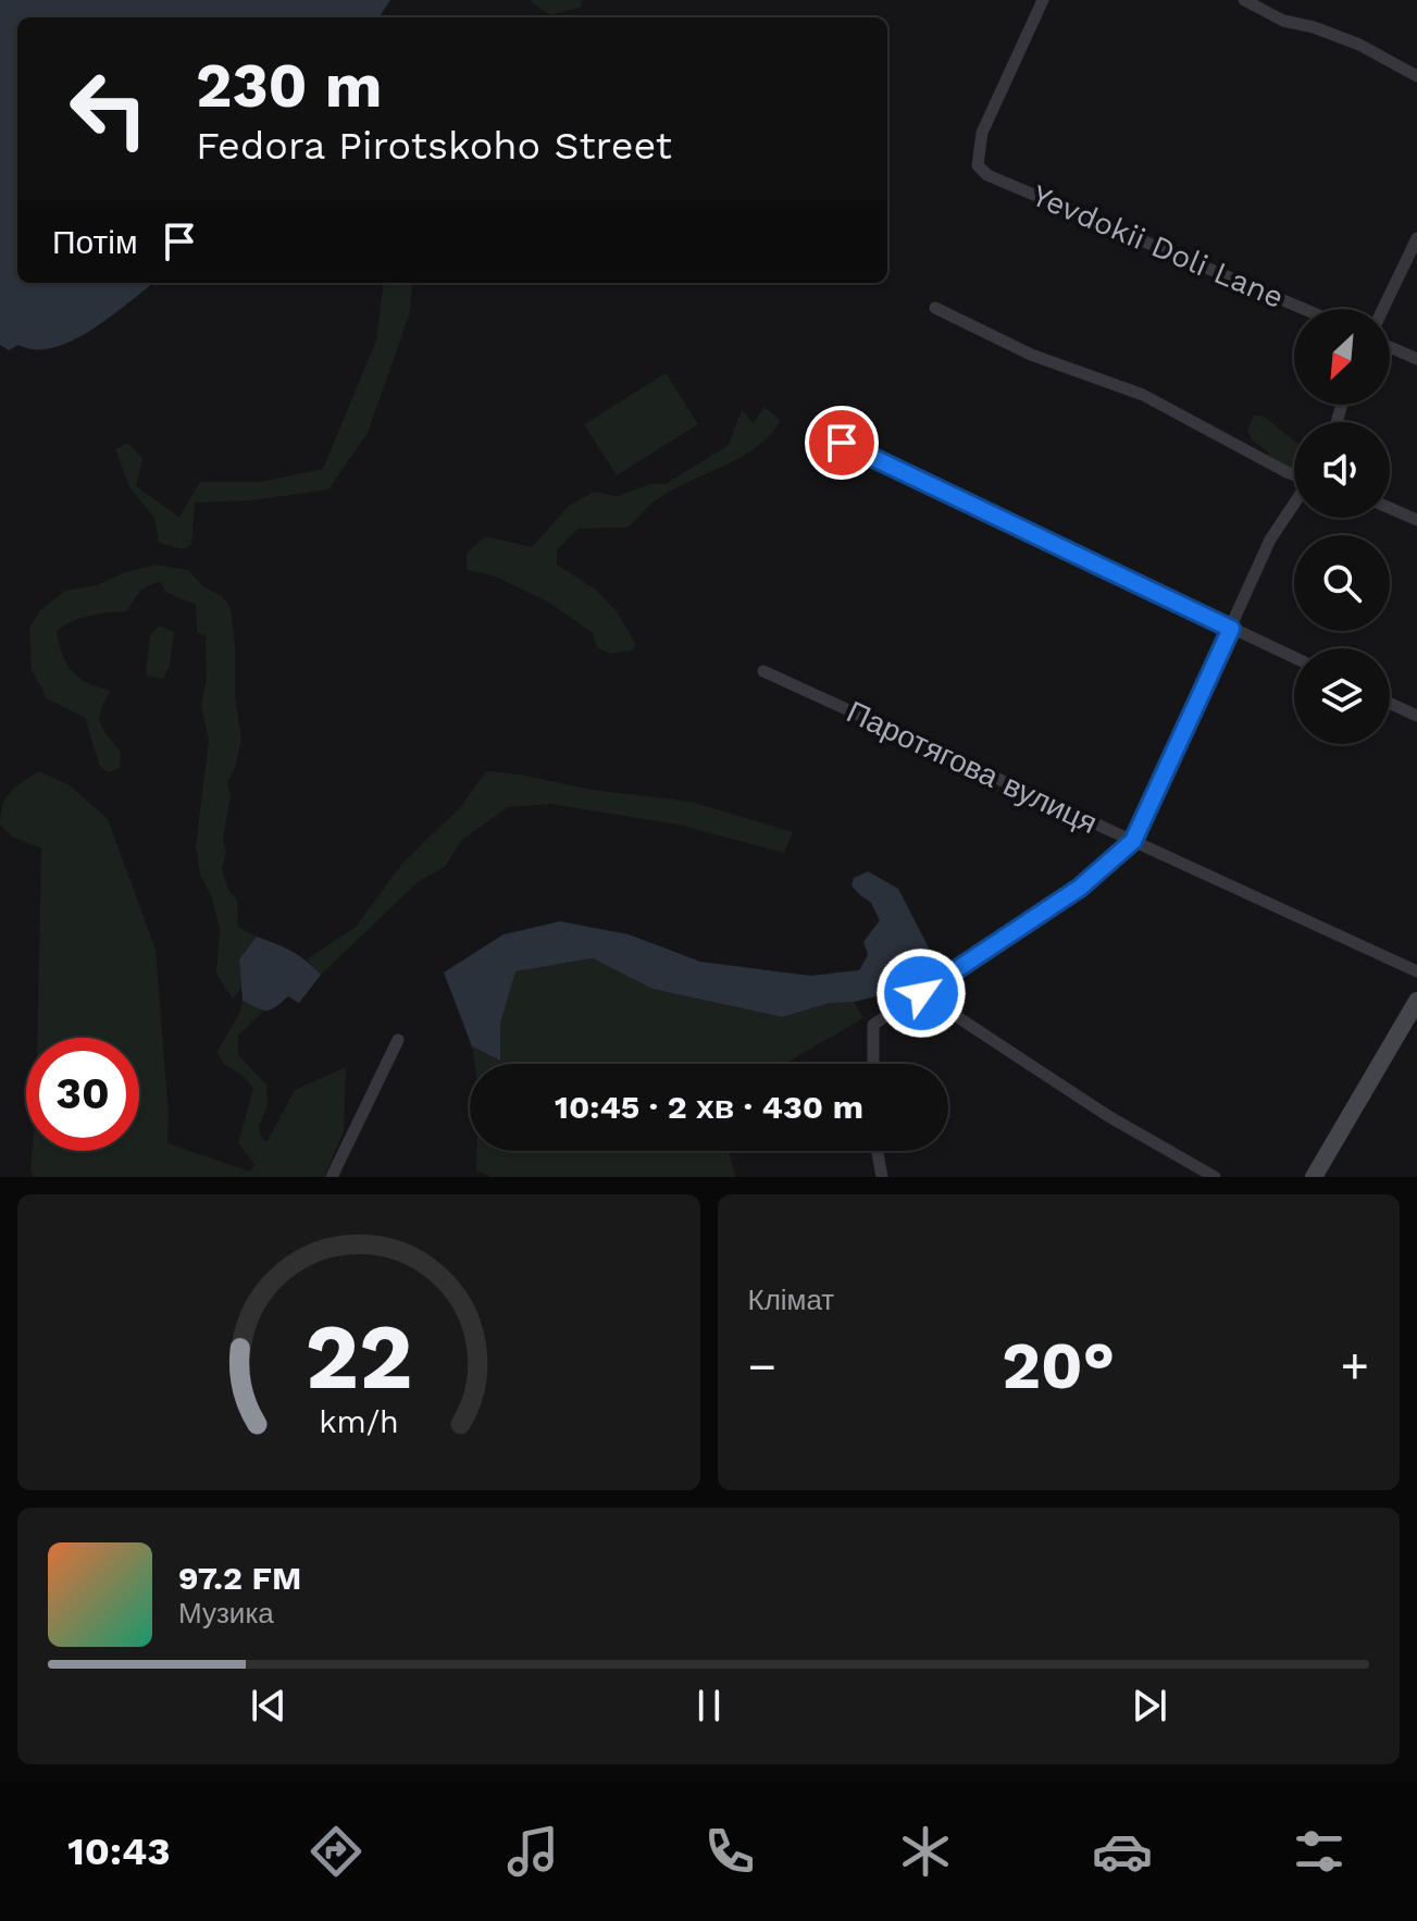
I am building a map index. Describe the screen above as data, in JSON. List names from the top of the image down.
{
  "streets": {
    "street": ["Yevdokii Doli Lane", "Паротягова вулиця"]
  },
  "north": "bottom left",
  "page": {
    "turn": ["230 m", "Fedora Pirotskoho Street"],
    "then": "Потім",
    "limit": "30",
    "trip": "10:45 · 2 хв · 430 m",
    "tile": "Клімат",
    "heat": ["−", "20°", "+"],
    "song": ["97.2 FM", "Музика"],
    "tabs": "10:43",
    "gauge": ["22", "km/h"]
  }
}
